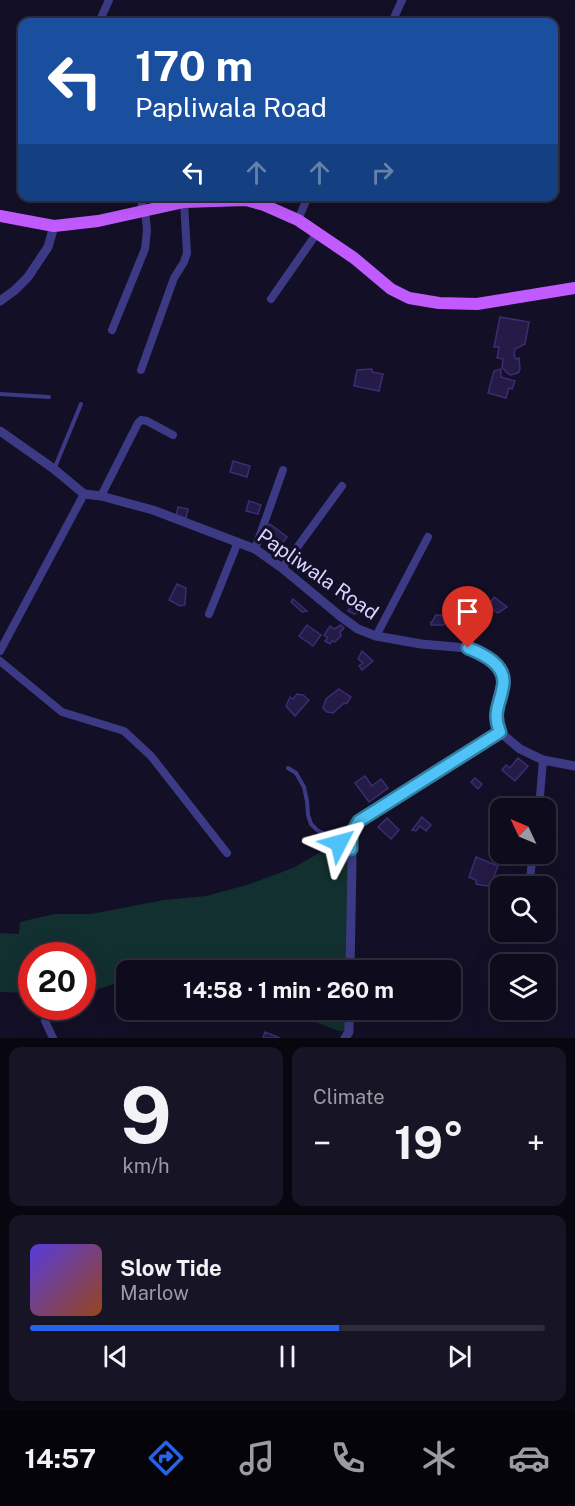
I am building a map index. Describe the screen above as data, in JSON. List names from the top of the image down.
{
  "streets": {
    "street": ["Papliwala Road"]
  },
  "north": "top left",
  "page": {
    "turn": ["170 m", "Papliwala Road"],
    "limit": "20",
    "trip": "14:58 · 1 min · 260 m",
    "tile": [
      ["9", "km/h"],
      "Climate"
    ],
    "heat": ["−", "19°", "+"],
    "song": ["Slow Tide", "Marlow"],
    "tabs": "14:57"
  }
}
